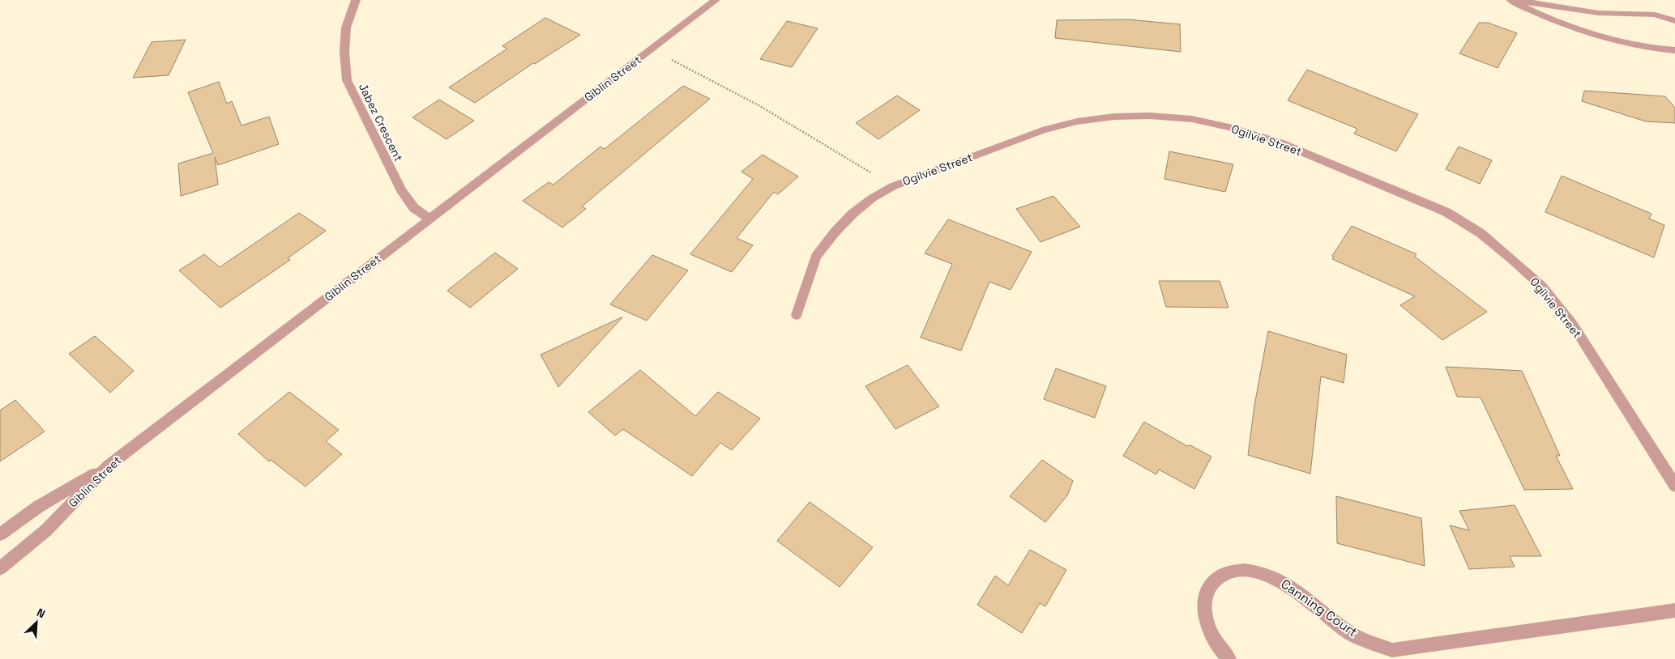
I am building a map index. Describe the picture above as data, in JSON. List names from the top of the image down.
{
  "streets": {
    "street": [
      "Giblin Street",
      "Jabez Crescent",
      "Ogilvie Street",
      "Canning Court"
    ]
  },
  "crossings": [
    ["Giblin Street", "Jabez Crescent"]
  ],
  "north": "top right"
}
